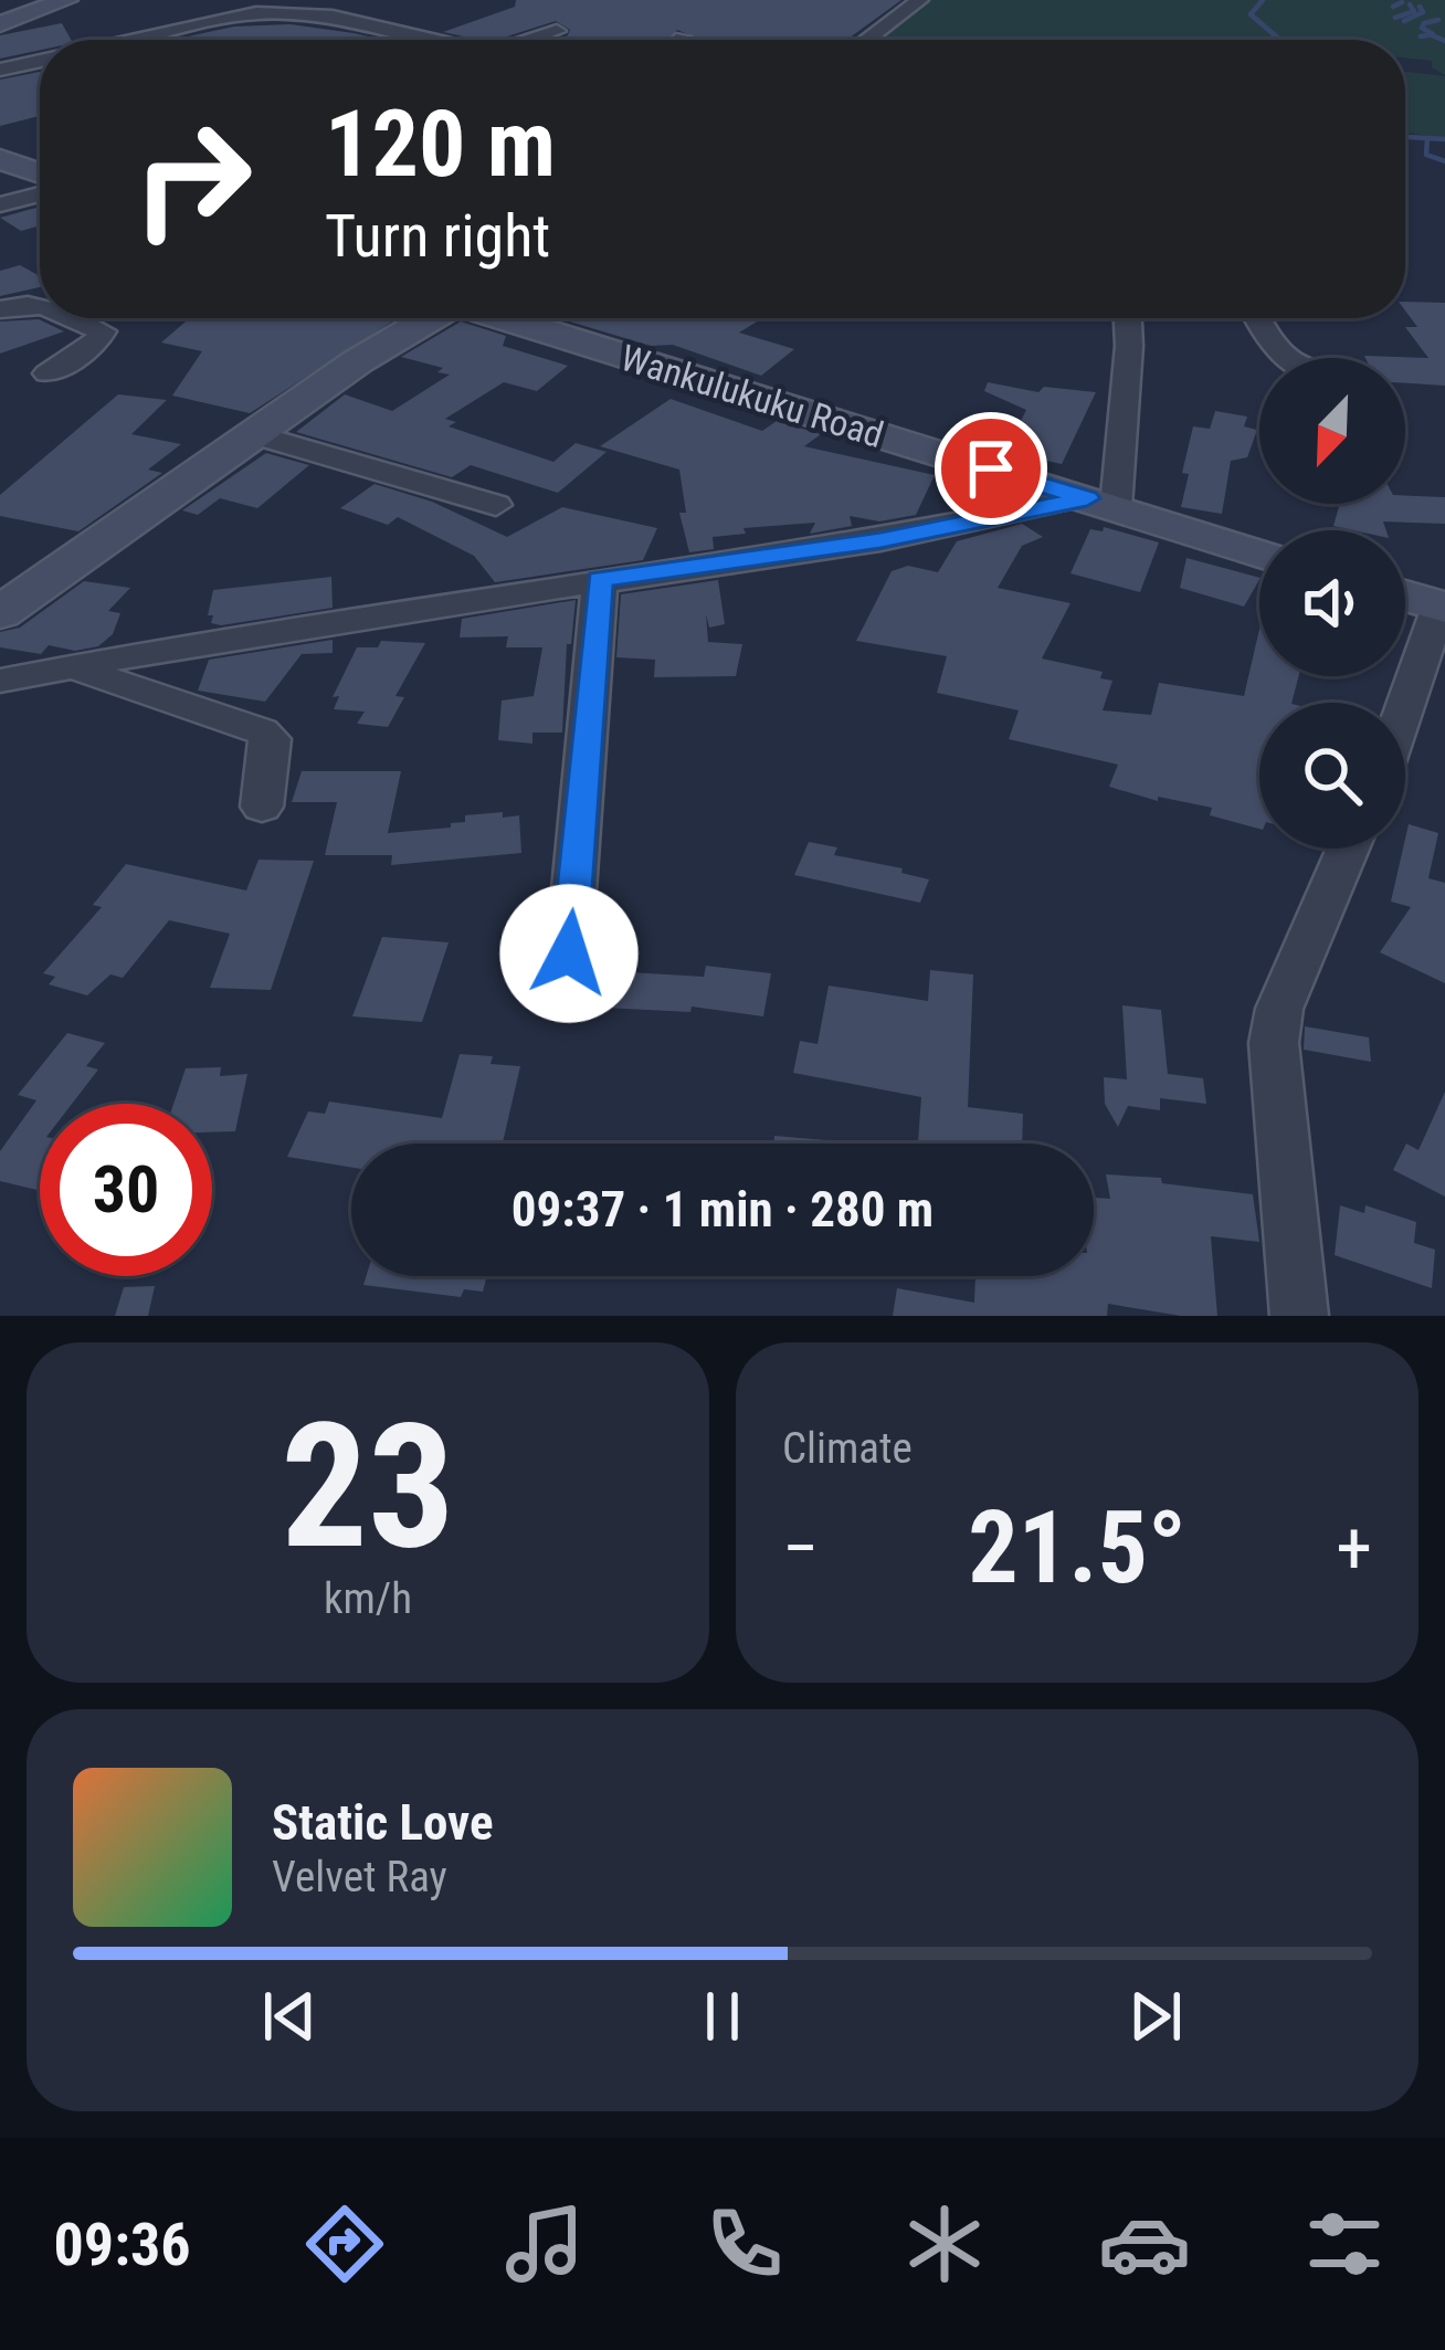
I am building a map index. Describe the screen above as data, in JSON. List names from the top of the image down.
{
  "streets": {
    "main road": ["Wankulukuku Road"]
  },
  "north": "bottom left",
  "page": {
    "turn": ["120 m", "Turn right"],
    "limit": "30",
    "trip": "09:37 · 1 min · 280 m",
    "tile": [
      ["23", "km/h"],
      "Climate"
    ],
    "heat": ["−", "21.5°", "+"],
    "song": ["Static Love", "Velvet Ray"],
    "tabs": "09:36"
  }
}
